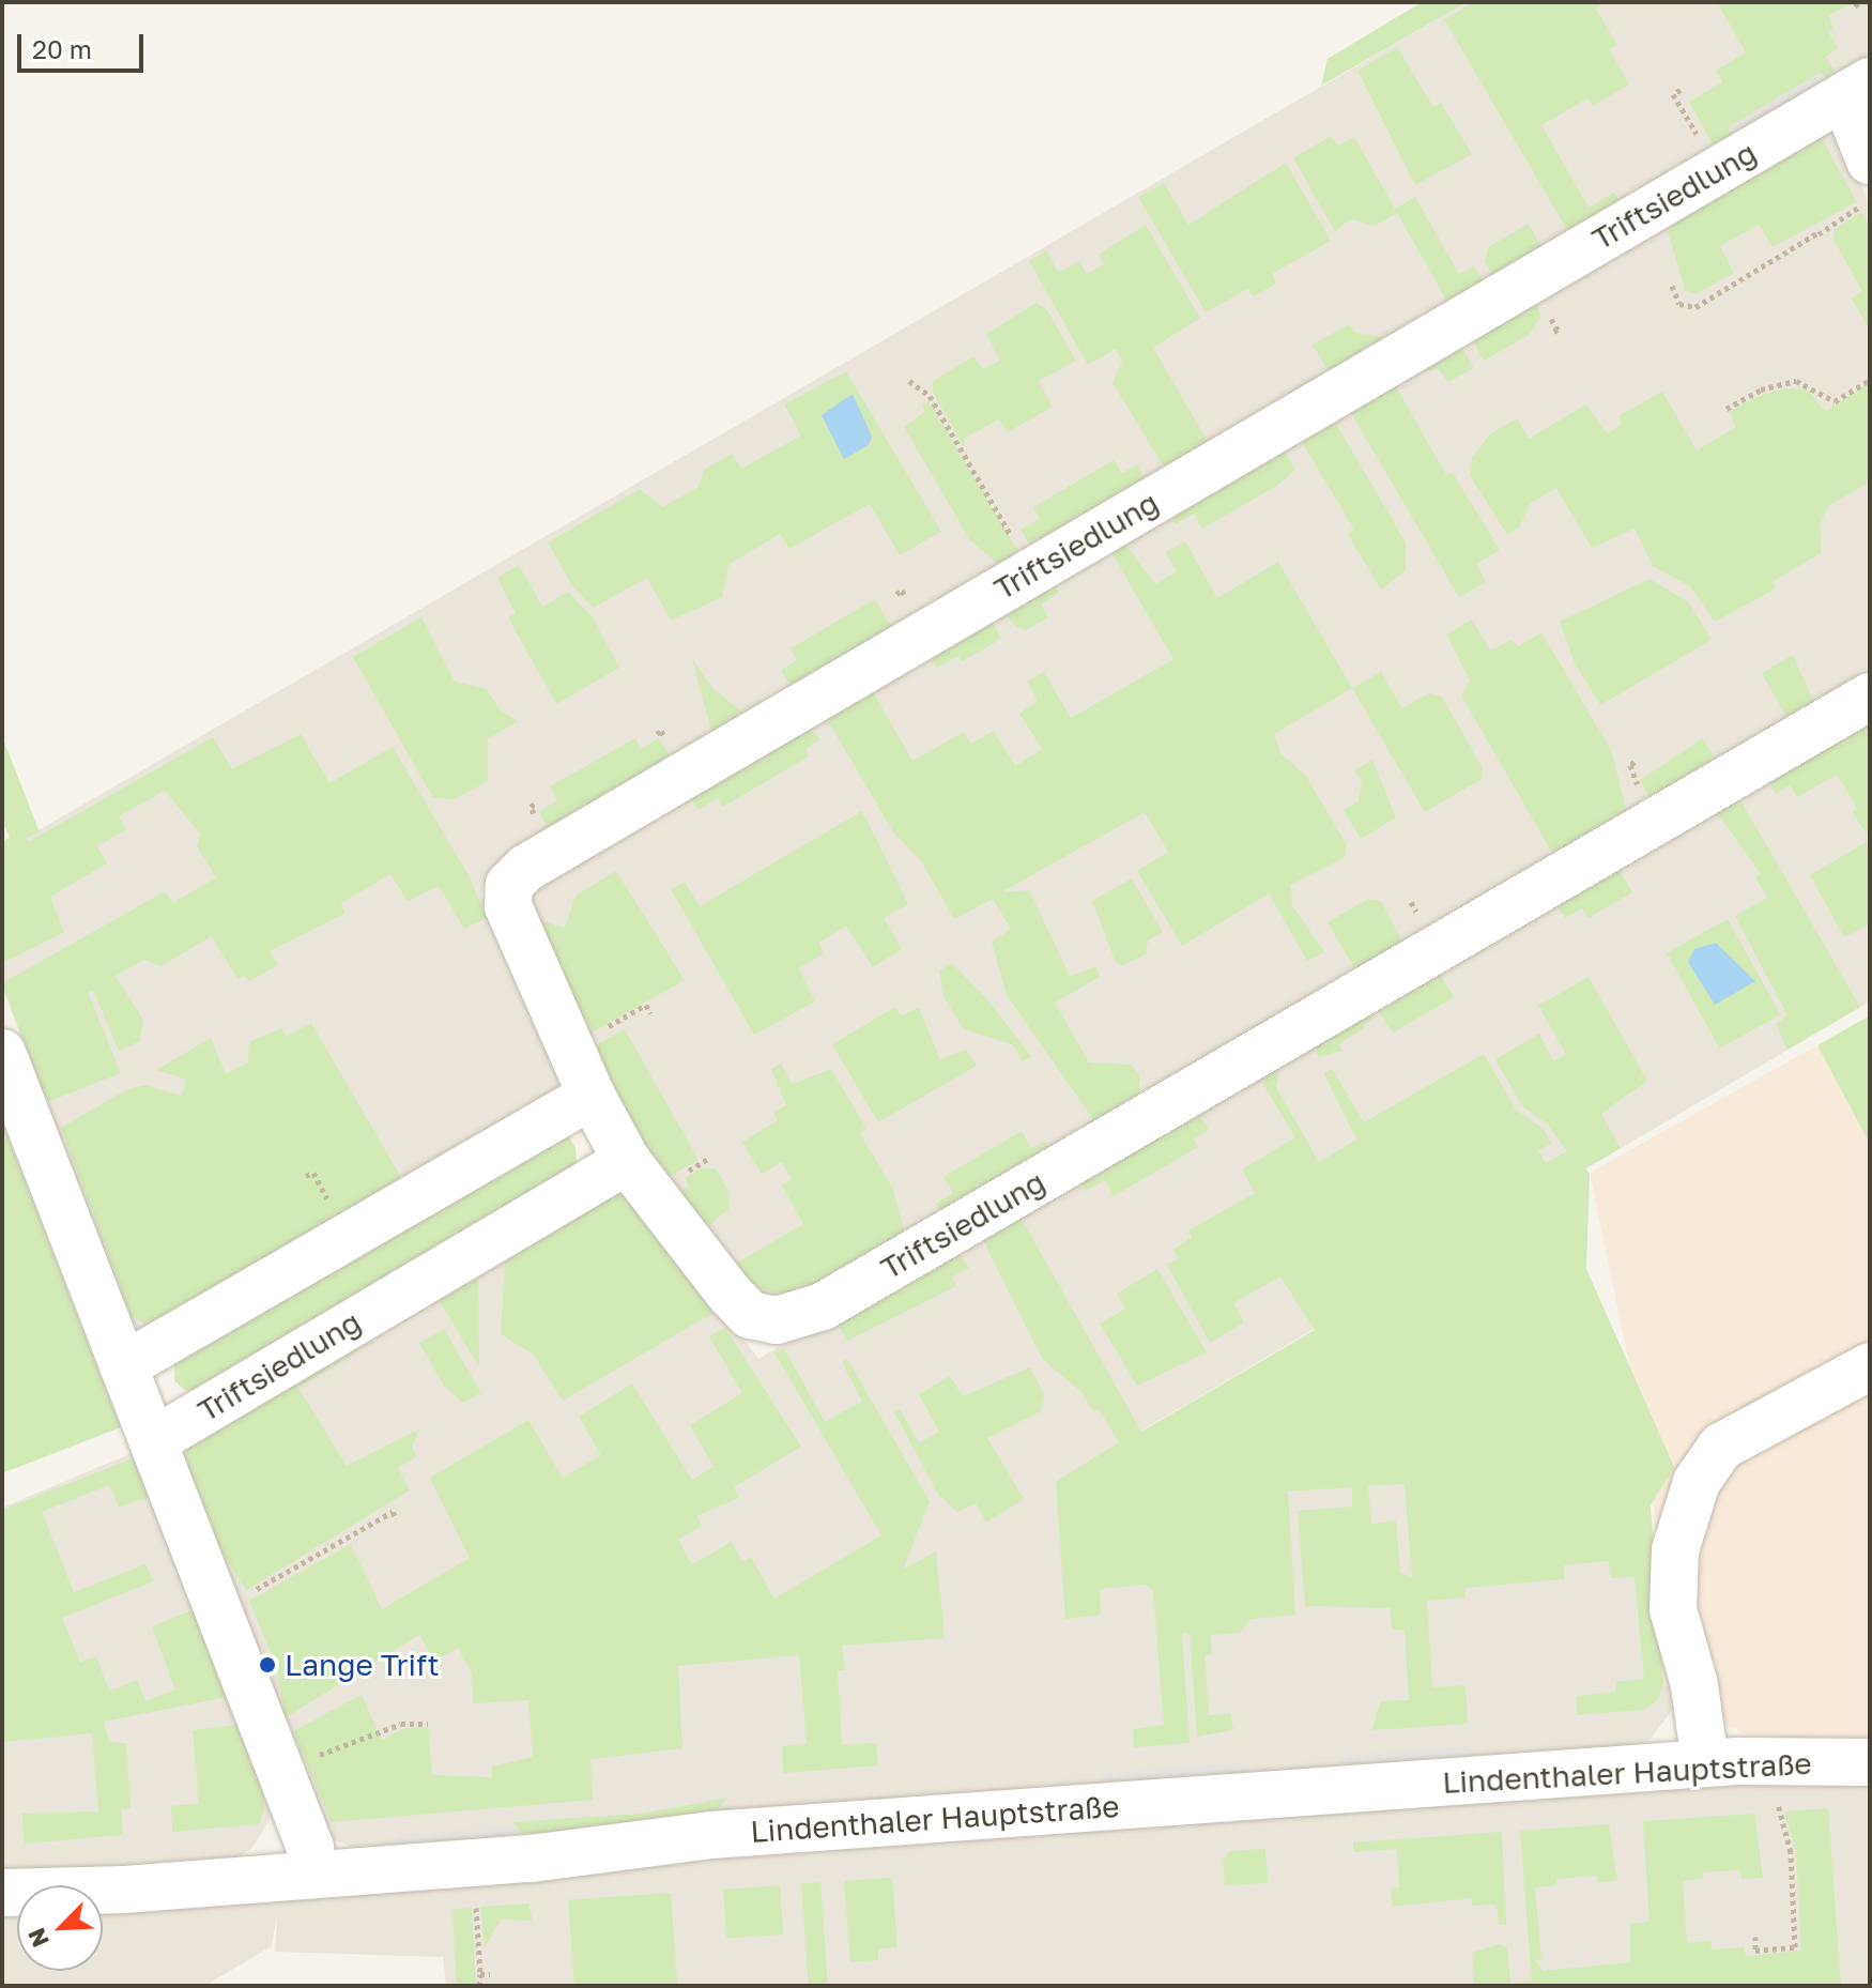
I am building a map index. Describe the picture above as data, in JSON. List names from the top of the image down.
{
  "streets": {
    "street": ["Triftsiedlung", "Lindenthaler Hauptstraße"]
  },
  "places": ["Lange Trift"],
  "scale_bar": "20 m",
  "north": "bottom left"
}
